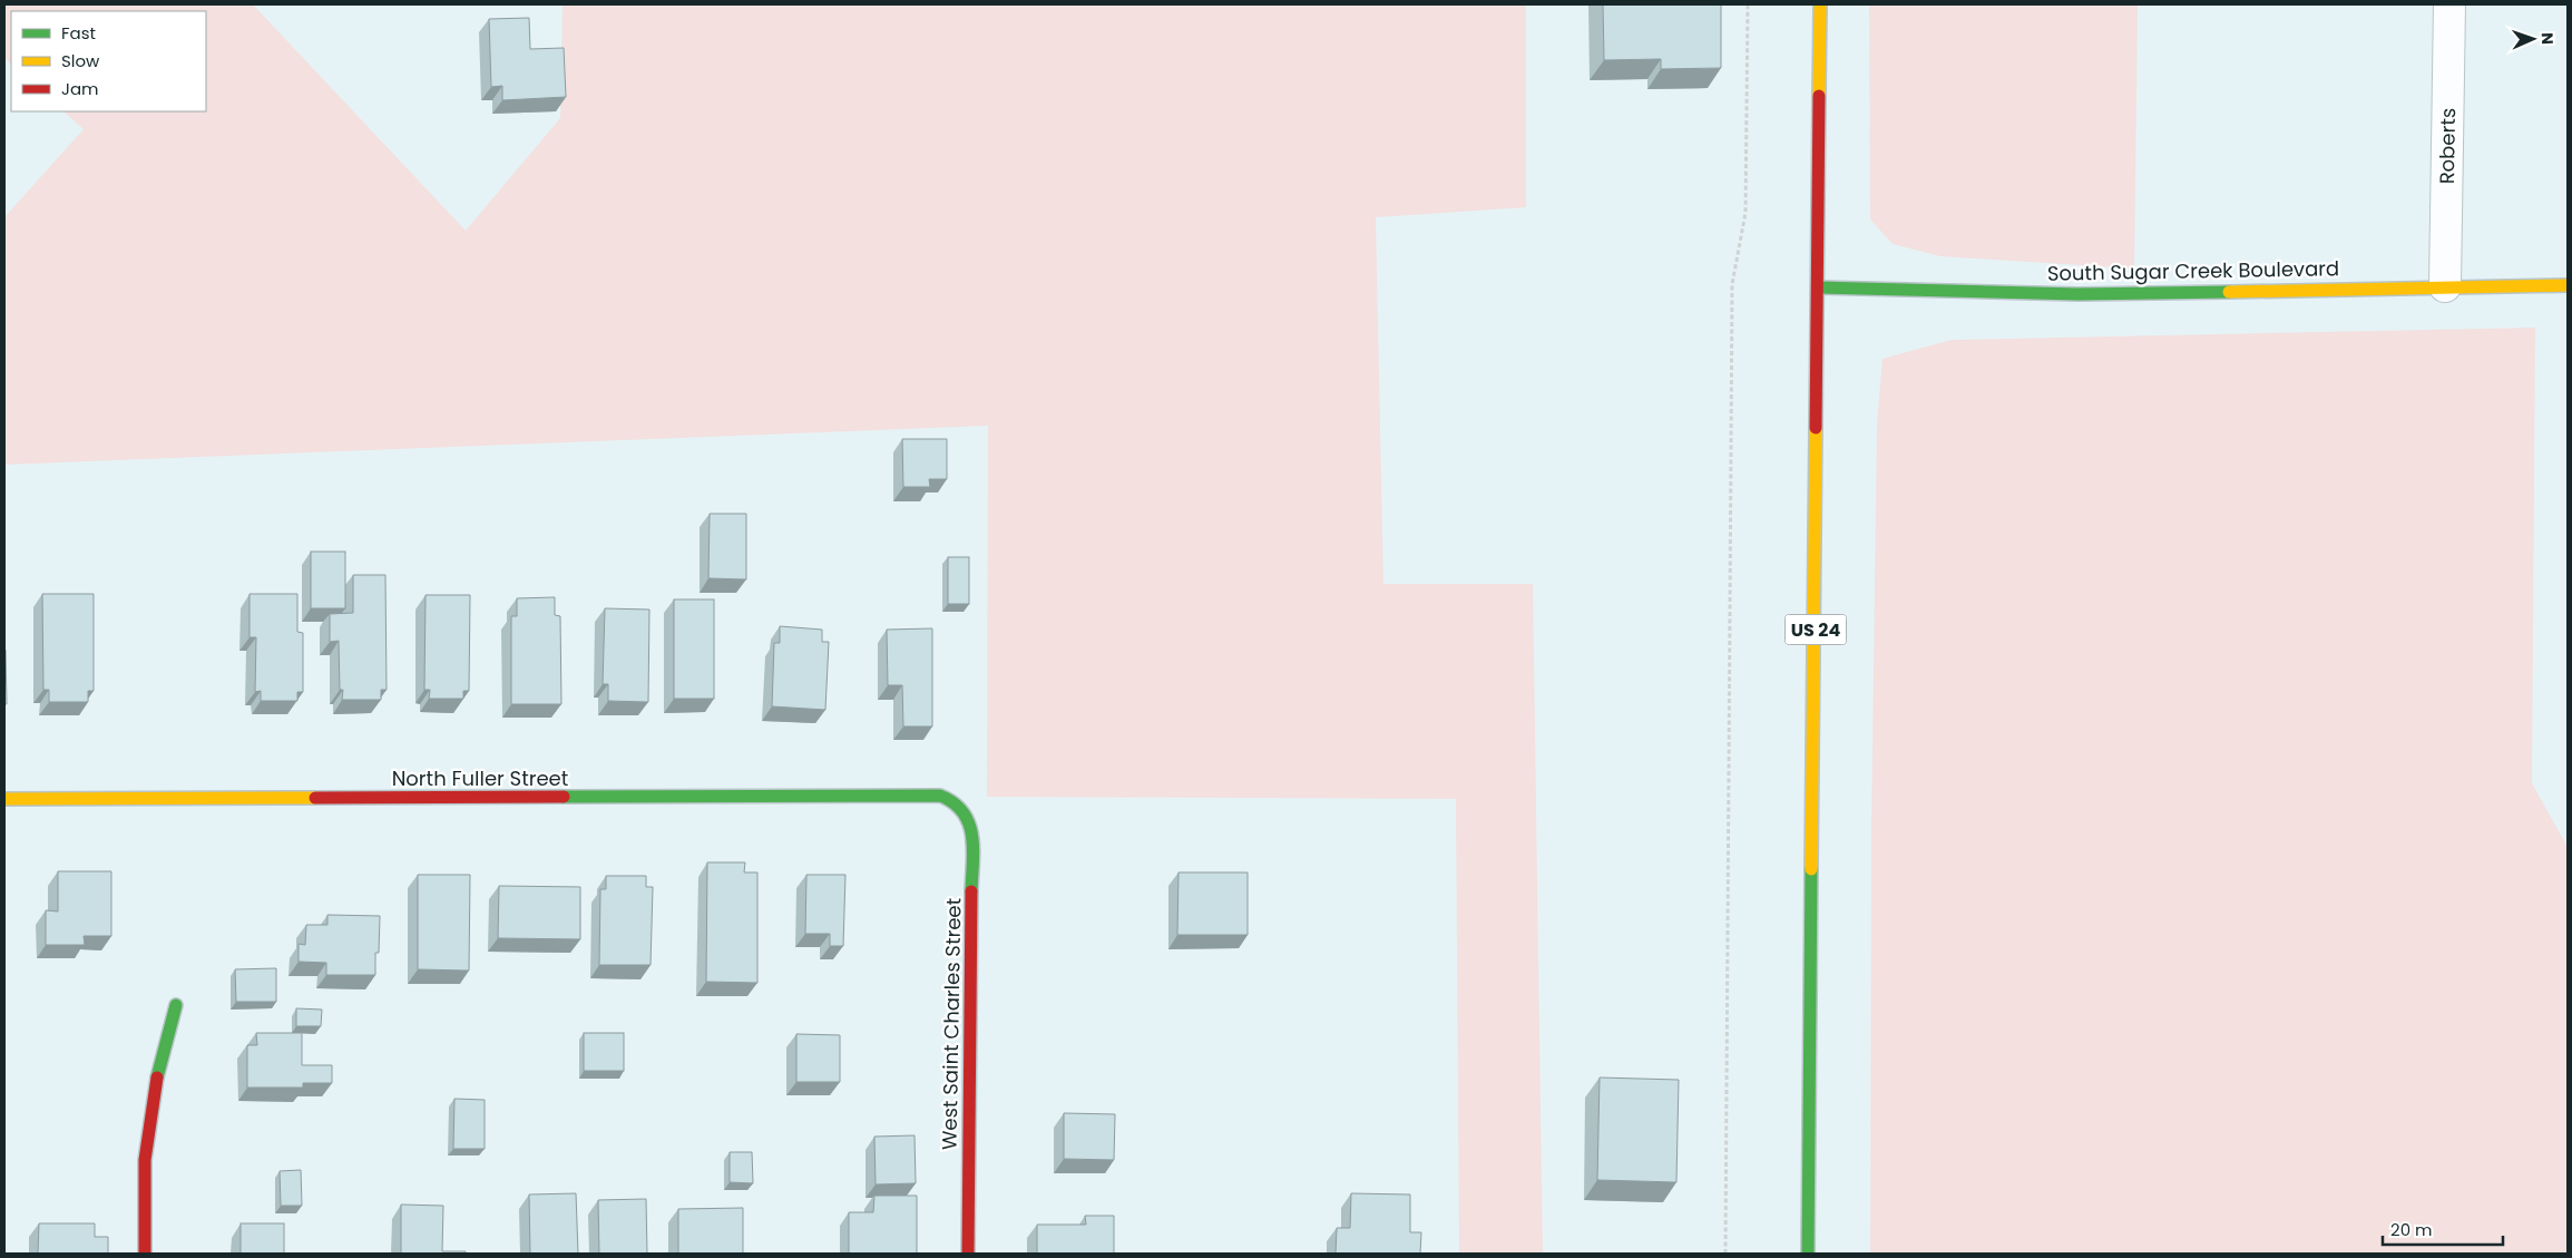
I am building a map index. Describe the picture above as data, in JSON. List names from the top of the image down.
{
  "streets": {
    "street": [
      "Roberts",
      "South Sugar Creek Boulevard",
      "US 24",
      "North Fuller Street",
      "West Saint Charles Street"
    ]
  },
  "crossings": [
    ["Roberts", "South Sugar Creek Boulevard"],
    ["South Sugar Creek Boulevard", "US 24"],
    ["North Fuller Street", "West Saint Charles Street"]
  ],
  "legend": ["Fast", "Slow", "Jam"],
  "scale_bar": "20 m",
  "north": "right"
}
